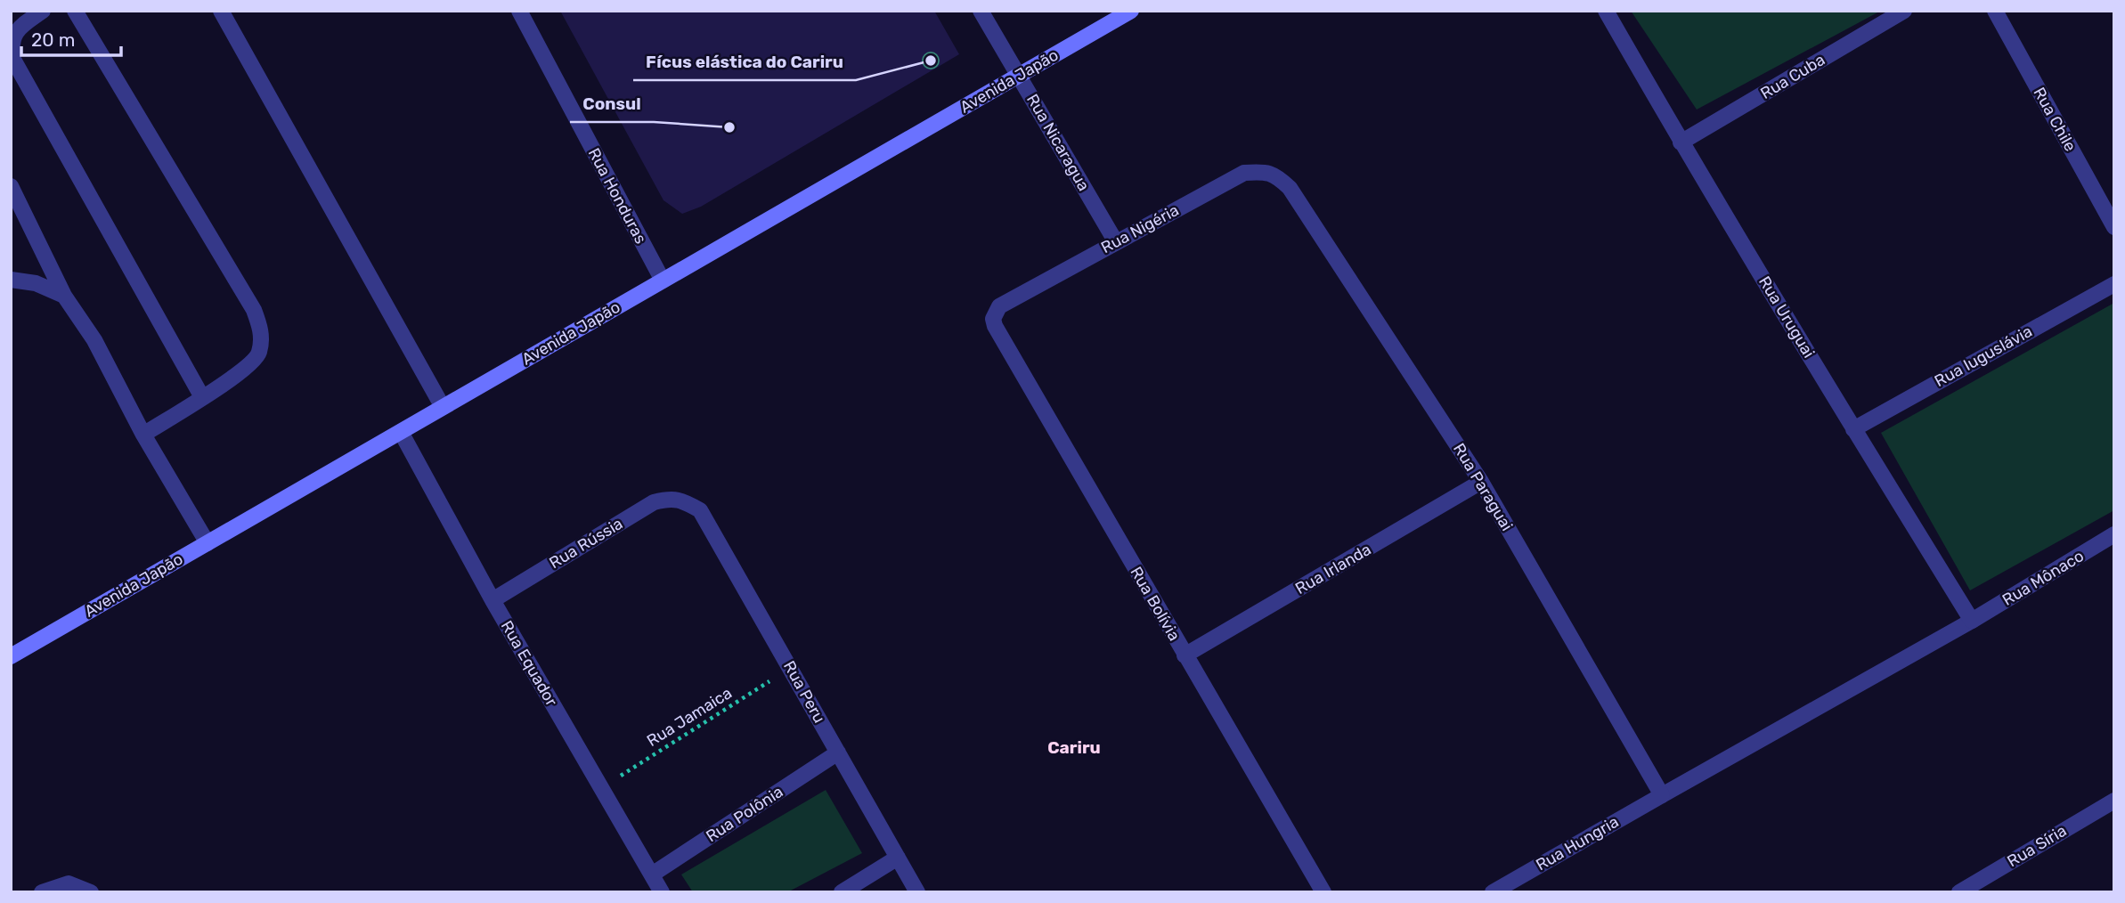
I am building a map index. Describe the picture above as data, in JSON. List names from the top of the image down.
{
  "streets": {
    "street": [
      "Rua Cuba",
      "Avenida Japão",
      "Rua Chile",
      "Rua Nicaragua",
      "Rua Honduras",
      "Rua Nigéria",
      "Rua Uruguai",
      "Rua Iuguslávia",
      "Rua Paraguai",
      "Rua Rússia",
      "Rua Irlanda",
      "Rua Mônaco",
      "Rua Bolívia",
      "Rua Equador",
      "Rua Peru",
      "Rua Polônia",
      "Rua Hungria",
      "Rua Síria"
    ],
    "path": ["Rua Jamaica"]
  },
  "crossings": [
    ["Rua Cuba", "Rua Uruguai"],
    ["Avenida Japão", "Rua Nicaragua"],
    ["Avenida Japão", "Rua Honduras"],
    ["Avenida Japão", "Rua Equador"],
    ["Rua Nicaragua", "Rua Nigéria"],
    ["Rua Nigéria", "Rua Paraguai"],
    ["Rua Nigéria", "Rua Bolívia"],
    ["Rua Uruguai", "Rua Iuguslávia"],
    ["Rua Uruguai", "Rua Mônaco"],
    ["Rua Paraguai", "Rua Irlanda"],
    ["Rua Paraguai", "Rua Mônaco"],
    ["Rua Paraguai", "Rua Hungria"],
    ["Rua Rússia", "Rua Equador"],
    ["Rua Rússia", "Rua Peru"],
    ["Rua Irlanda", "Rua Bolívia"],
    ["Rua Mônaco", "Rua Hungria"],
    ["Rua Equador", "Rua Jamaica"],
    ["Rua Equador", "Rua Polônia"],
    ["Rua Peru", "Rua Jamaica"],
    ["Rua Peru", "Rua Polônia"]
  ],
  "districts": ["Cariru"],
  "places": ["Fícus elástica do Cariru", "Consul"],
  "scale_bar": "20 m"
}
